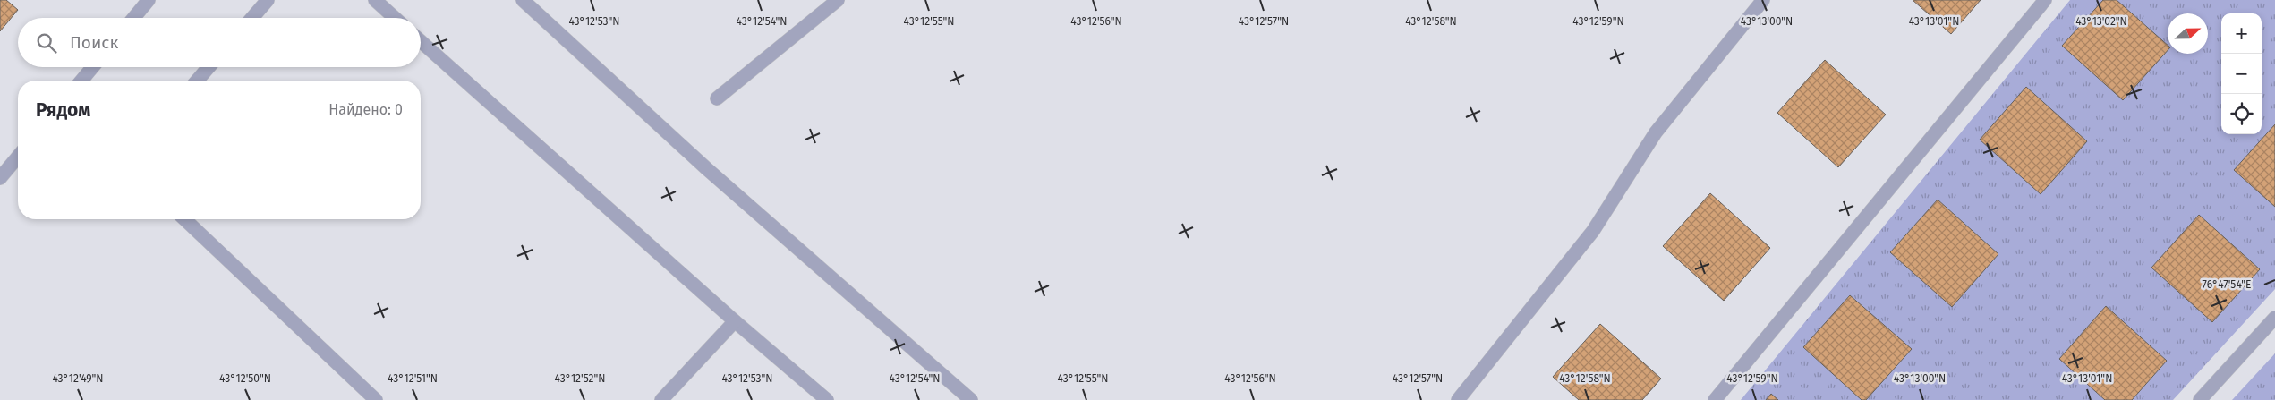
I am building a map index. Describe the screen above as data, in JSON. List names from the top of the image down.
{
  "north": "right",
  "page": {
    "map_buttons": ["+", "−"],
    "search": "Поиск",
    "heading": ["Рядом", "Найдено: 0"]
  },
  "coordinates": [
    "43°12'53\"N",
    "43°12'54\"N",
    "43°12'55\"N",
    "43°12'56\"N",
    "43°12'57\"N",
    "43°12'58\"N",
    "43°12'59\"N",
    "43°13'00\"N",
    "43°13'01\"N",
    "43°13'02\"N",
    "76°47'54\"E",
    "43°12'49\"N",
    "43°12'50\"N",
    "43°12'51\"N",
    "43°12'52\"N"
  ]
}
